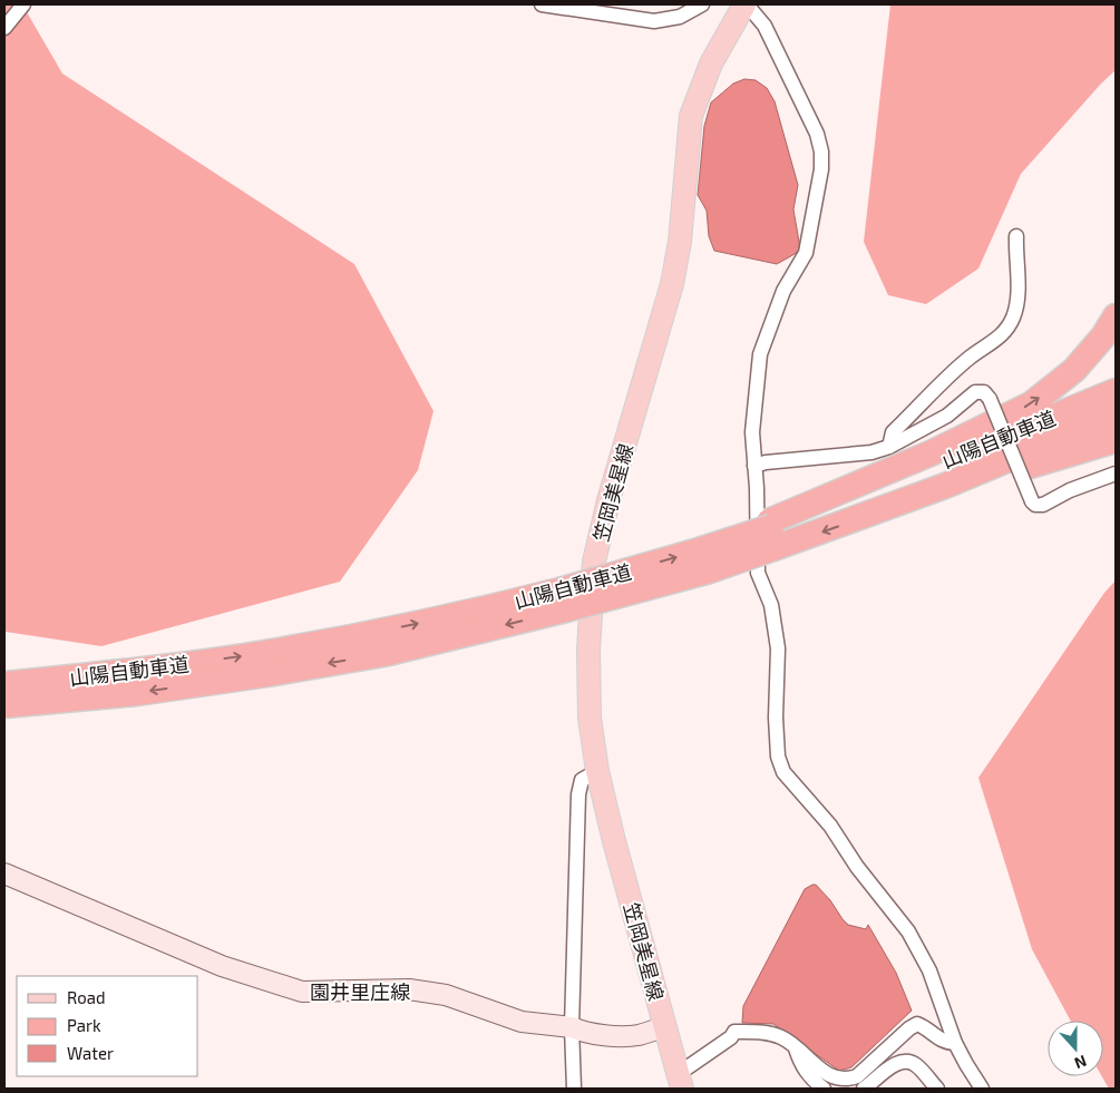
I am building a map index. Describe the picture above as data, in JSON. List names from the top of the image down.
{
  "streets": {
    "highway": ["山陽自動車道"],
    "main road": ["笠岡美星線", "園井里庄線"]
  },
  "crossings": [
    ["笠岡美星線", "園井里庄線"]
  ],
  "legend": ["Road", "Park", "Water"],
  "north": "bottom"
}
